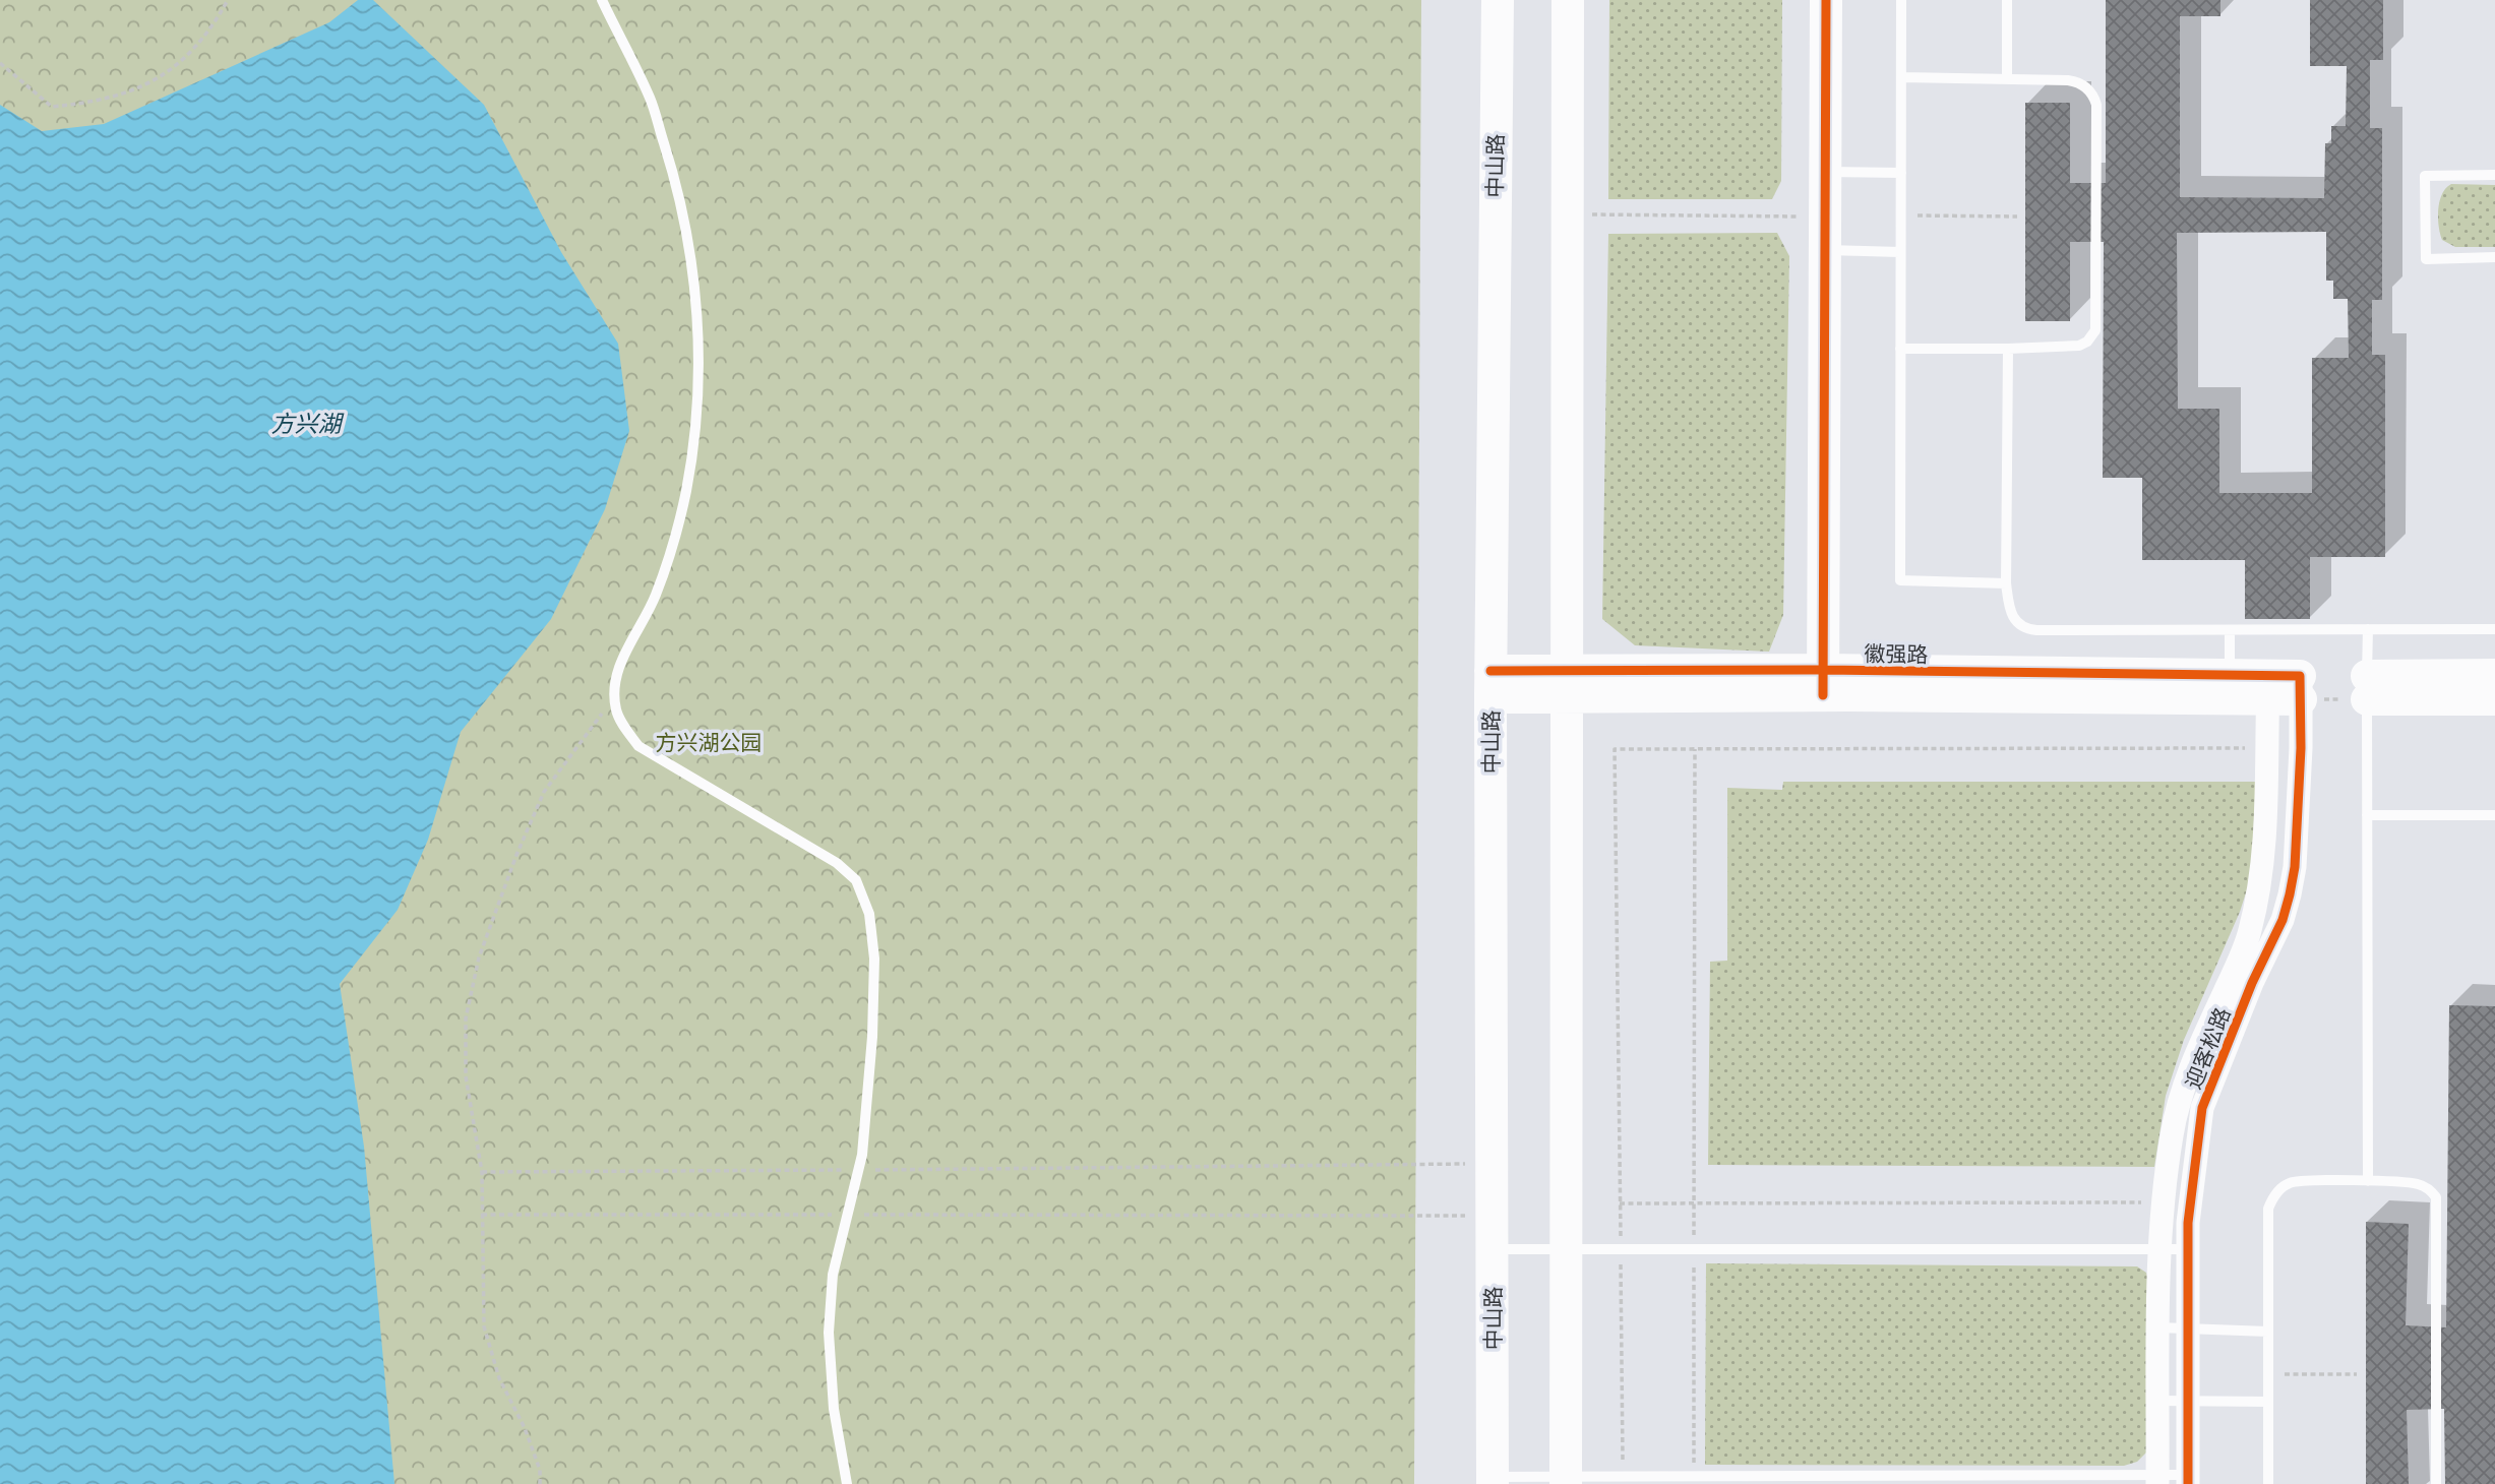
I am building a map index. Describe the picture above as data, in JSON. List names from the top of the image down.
{
  "streets": {
    "main road": ["中山路", "徽强路"],
    "street": ["迎客松路"]
  },
  "crossings": [
    ["中山路", "徽强路"],
    ["徽强路", "迎客松路"]
  ],
  "water": ["方兴湖"],
  "parks": ["方兴湖公园"]
}
